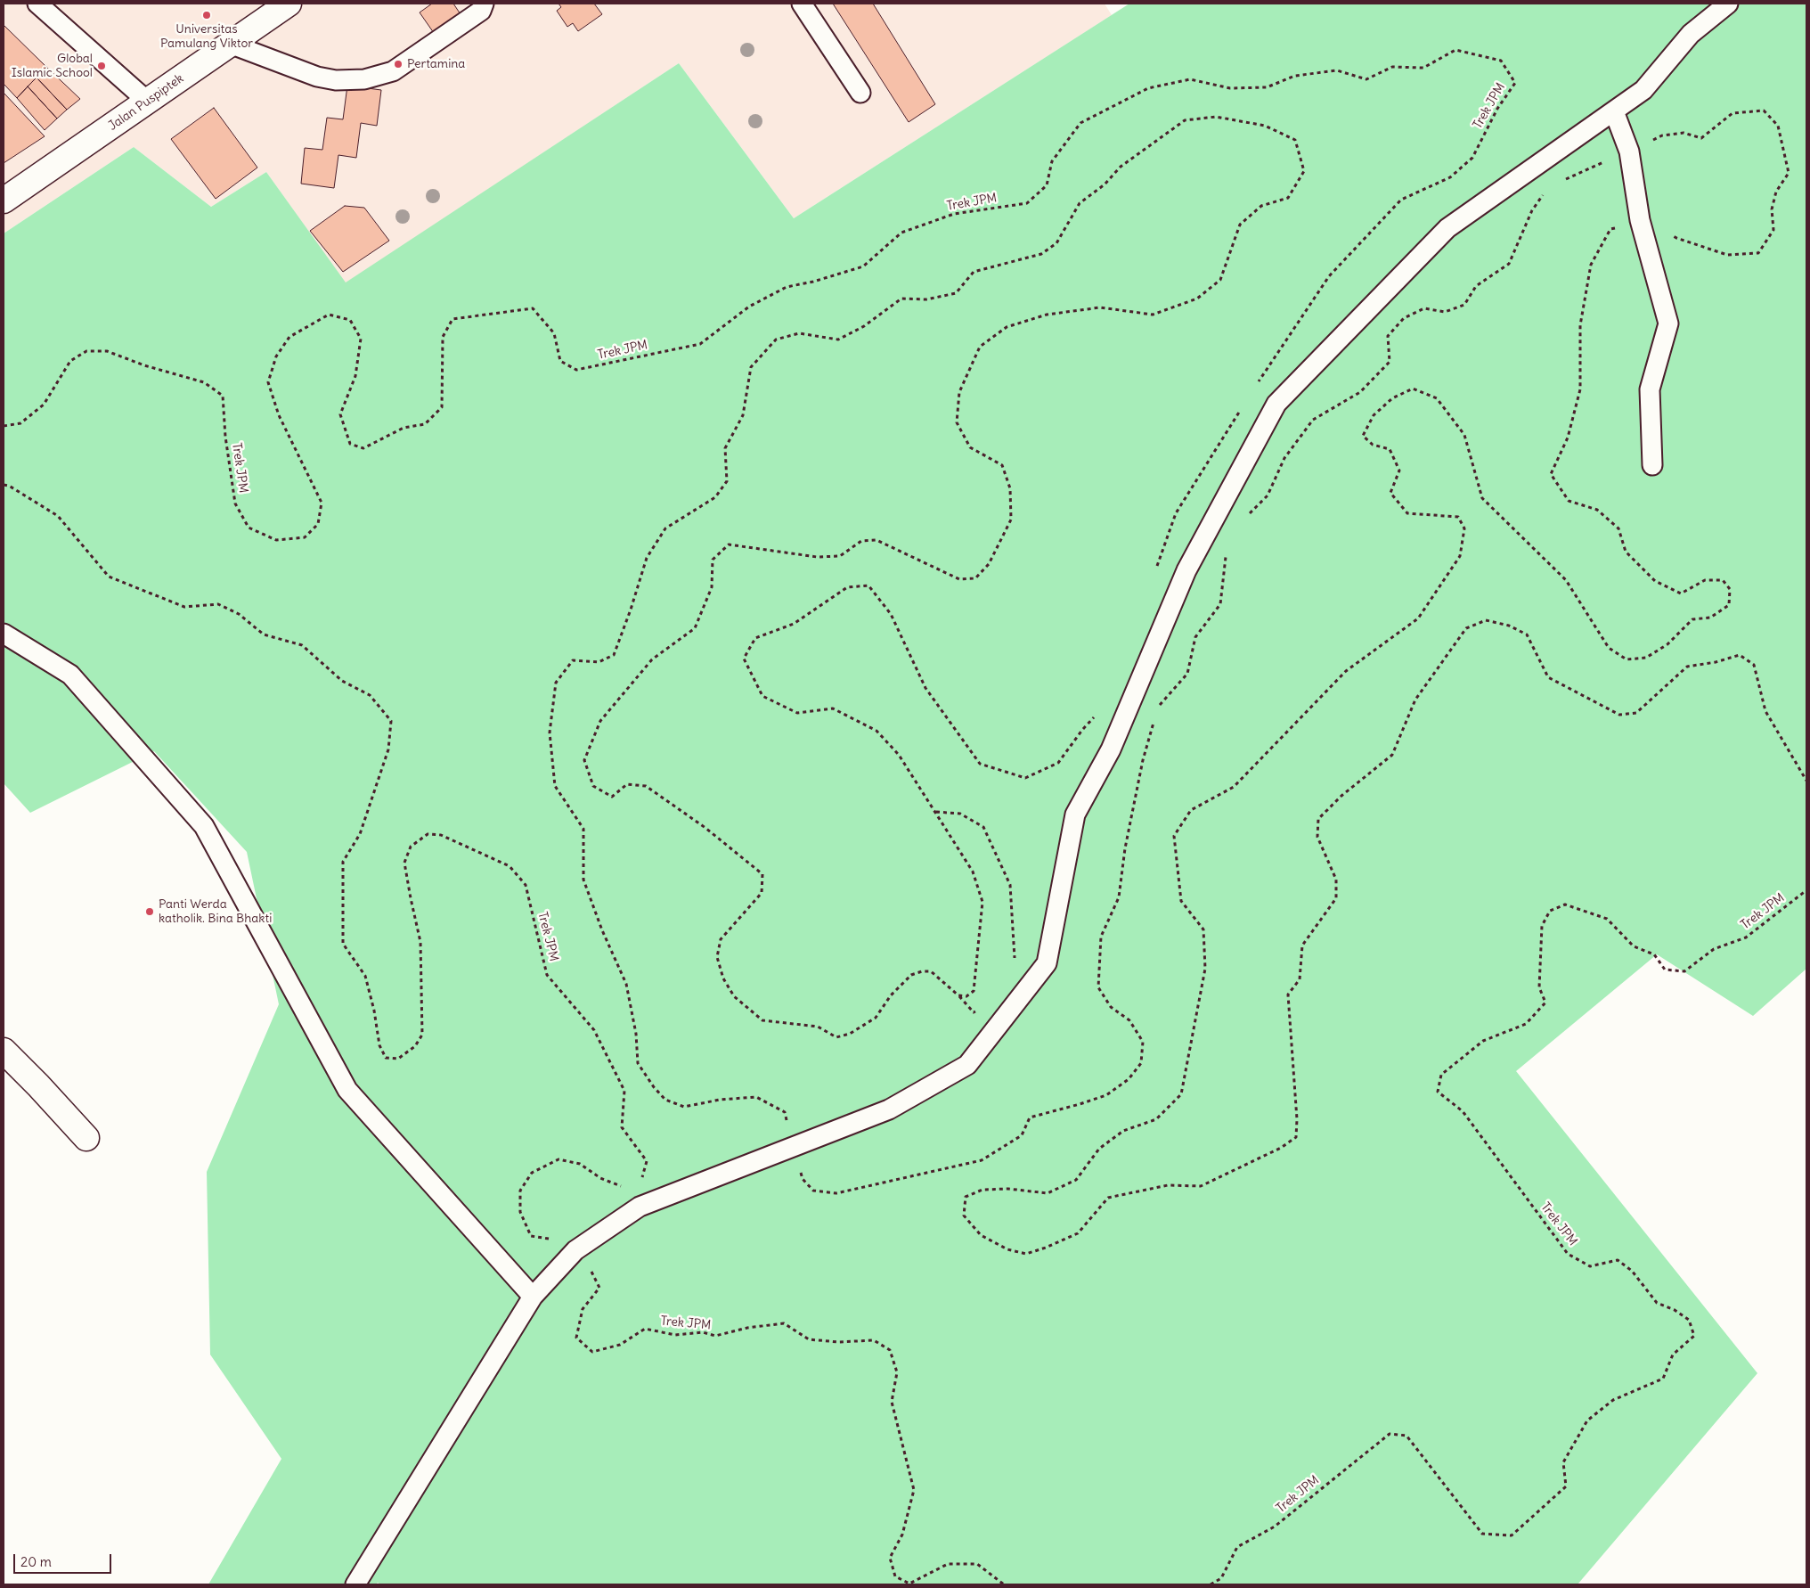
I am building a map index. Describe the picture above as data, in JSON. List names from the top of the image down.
{
  "streets": {
    "main road": ["Jalan Puspiptek"],
    "path": ["Trek JPM"]
  },
  "places": [
    "Universitas Pamulang Viktor",
    "Pertamina",
    "Global Islamic School",
    "Panti Werda katholik. Bina Bhakti"
  ],
  "scale_bar": "20 m"
}
